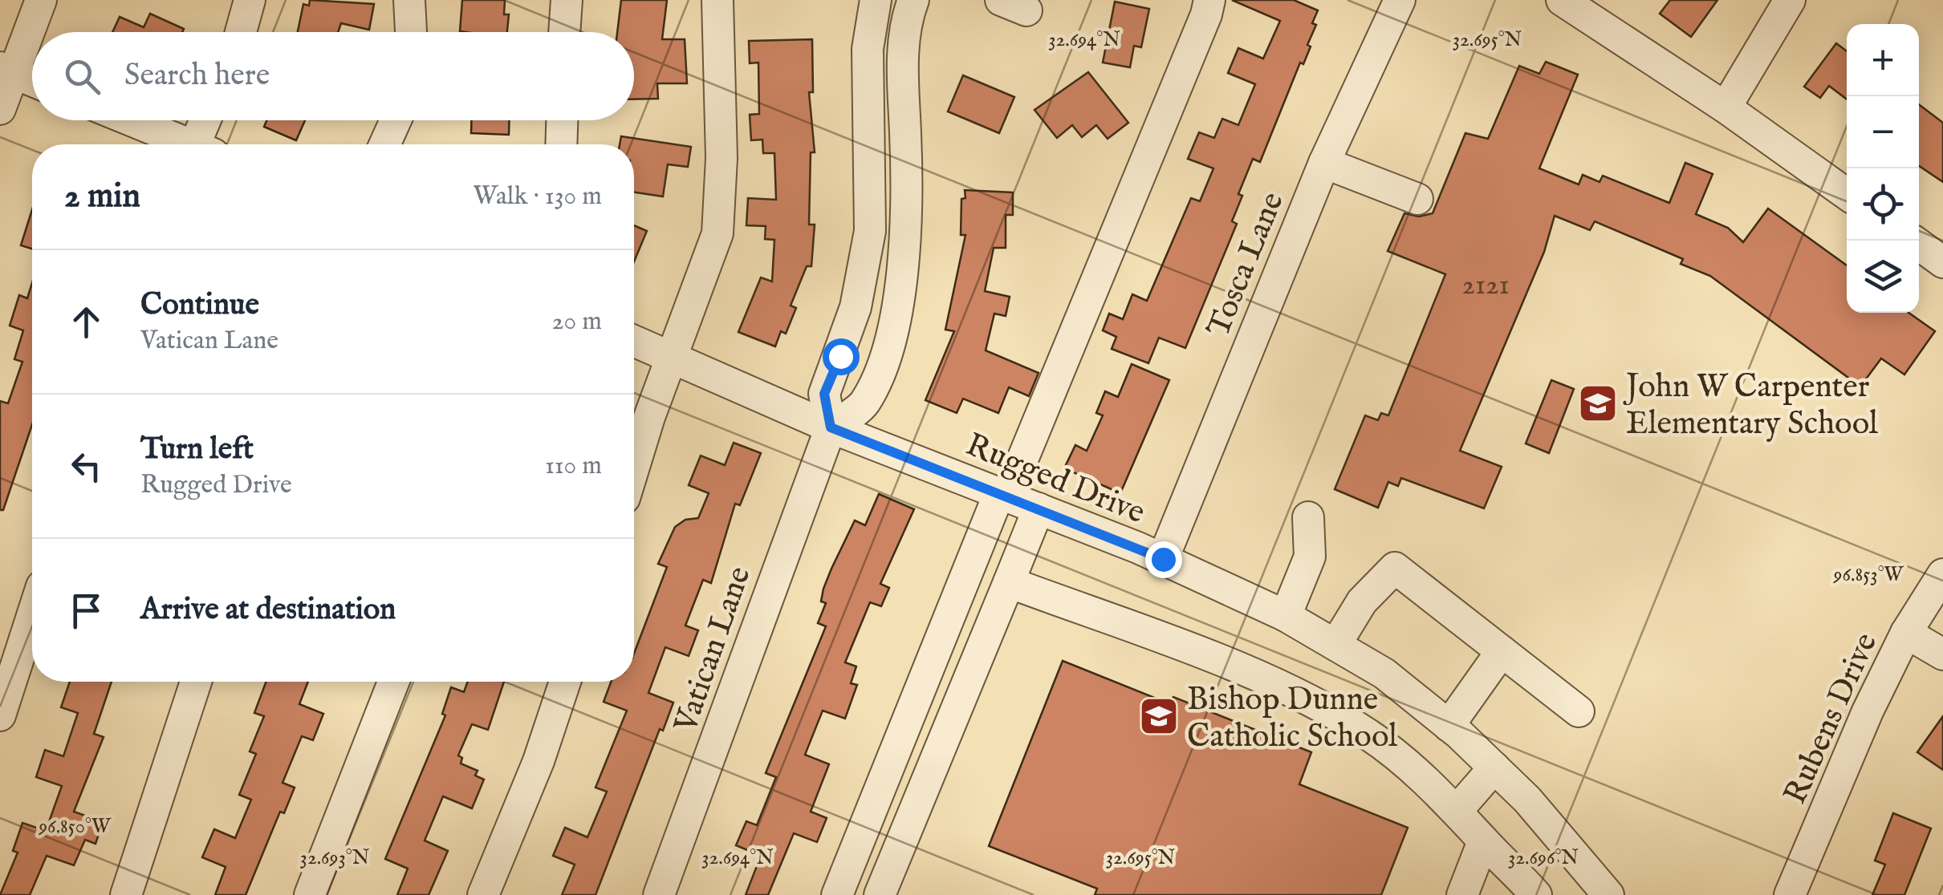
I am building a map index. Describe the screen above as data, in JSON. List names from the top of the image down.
{
  "streets": {
    "street": [
      "Tosca Lane",
      "Rugged Drive",
      "Vatican Lane",
      "Rubens Drive"
    ]
  },
  "crossings": [
    ["Tosca Lane", "Rugged Drive"],
    ["Rugged Drive", "Vatican Lane"]
  ],
  "places": {
    "school or university": ["John W Carpenter Elementary School", "Bishop Dunne Catholic School"]
  },
  "house_numbers": ["2121"],
  "page": {
    "map_buttons": ["+", "−"],
    "search": "Search here",
    "heading": ["2 min", "Walk · 130 m"],
    "list": [
      ["Continue", "Vatican Lane", "20 m"],
      ["Turn left", "Rugged Drive", "110 m"],
      "Arrive at destination"
    ]
  },
  "coordinates": [
    "32.695°N",
    "32.694°N",
    "96.853°W",
    "96.850°W",
    "32.693°N",
    "32.696°N"
  ]
}
